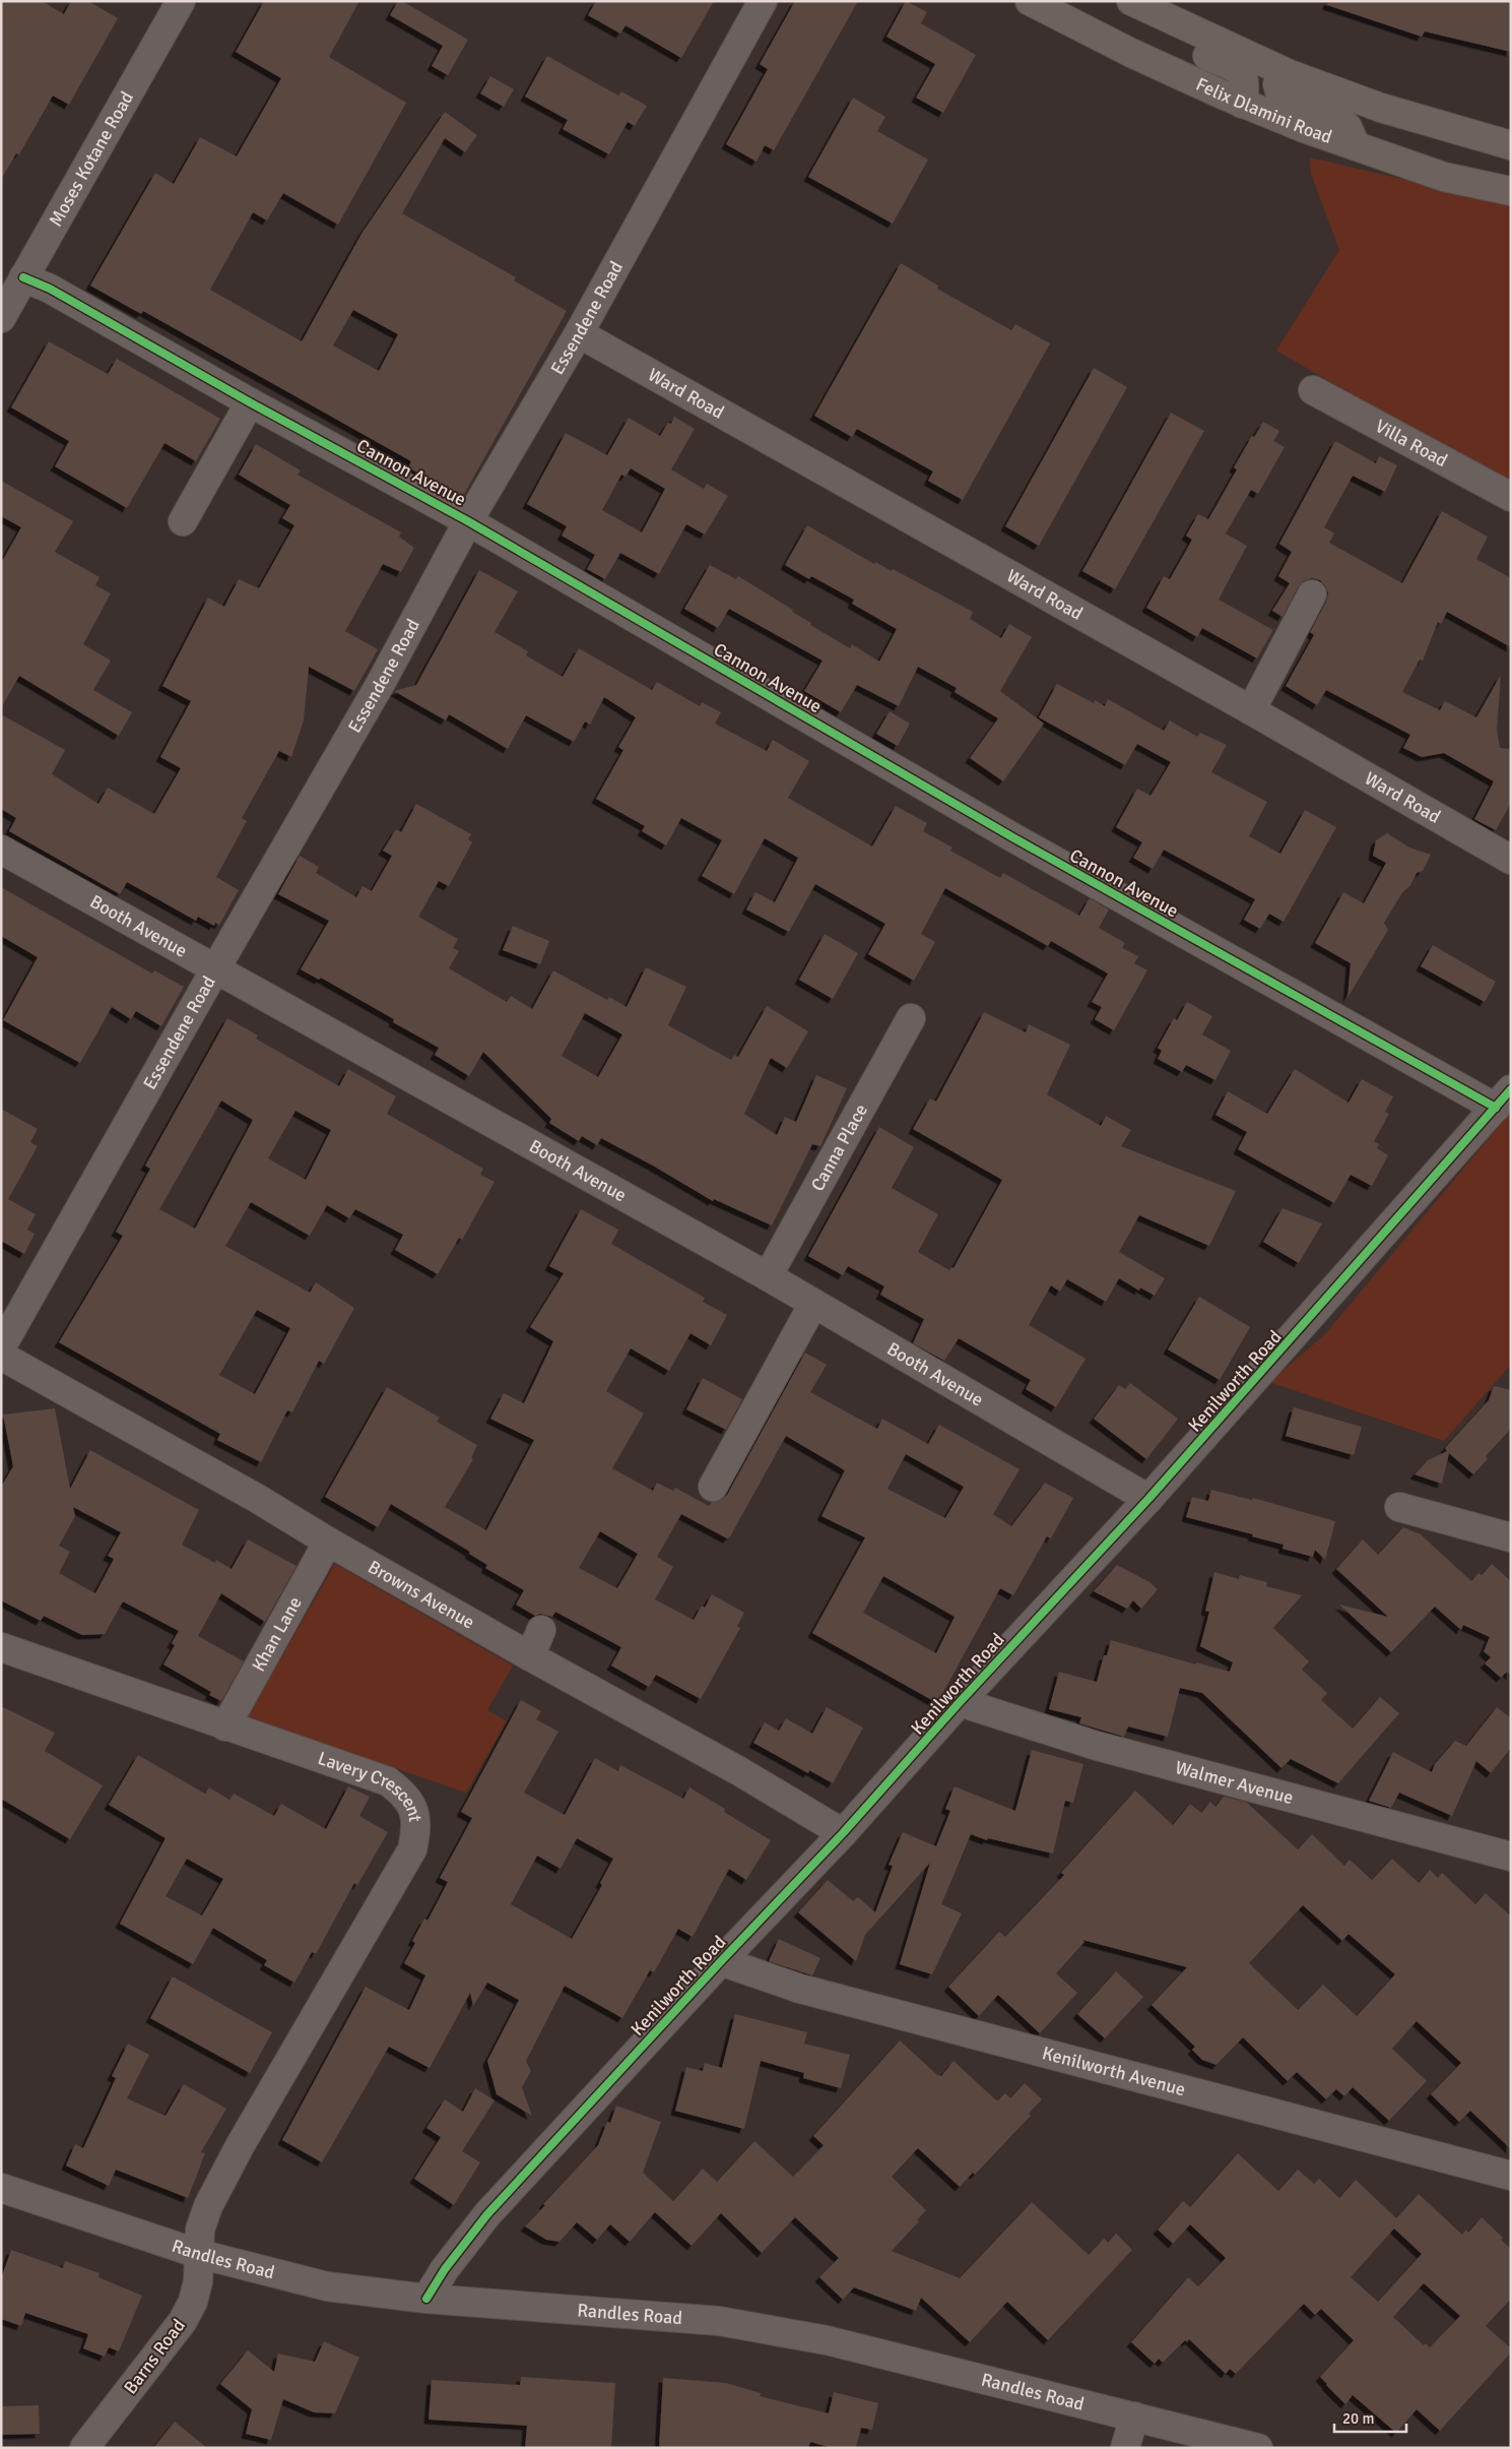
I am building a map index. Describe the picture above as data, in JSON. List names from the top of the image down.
{
  "streets": {
    "main road": ["Felix Dlamini Road"],
    "street": [
      "Moses Kotane Road",
      "Essendene Road",
      "Ward Road",
      "Villa Road",
      "Cannon Avenue",
      "Booth Avenue",
      "Canna Place",
      "Kenilworth Road",
      "Browns Avenue",
      "Khan Lane",
      "Walmer Avenue",
      "Lavery Crescent",
      "Kenilworth Avenue",
      "Randles Road",
      "Barns Road"
    ]
  },
  "crossings": [
    ["Moses Kotane Road", "Cannon Avenue"],
    ["Essendene Road", "Ward Road"],
    ["Essendene Road", "Cannon Avenue"],
    ["Essendene Road", "Booth Avenue"],
    ["Cannon Avenue", "Kenilworth Road"],
    ["Booth Avenue", "Canna Place"],
    ["Booth Avenue", "Kenilworth Road"],
    ["Kenilworth Road", "Browns Avenue"],
    ["Kenilworth Road", "Walmer Avenue"],
    ["Kenilworth Road", "Kenilworth Avenue"],
    ["Kenilworth Road", "Randles Road"],
    ["Browns Avenue", "Khan Lane"],
    ["Khan Lane", "Lavery Crescent"],
    ["Lavery Crescent", "Randles Road"],
    ["Lavery Crescent", "Barns Road"],
    ["Randles Road", "Barns Road"]
  ],
  "scale_bar": "20 m"
}
